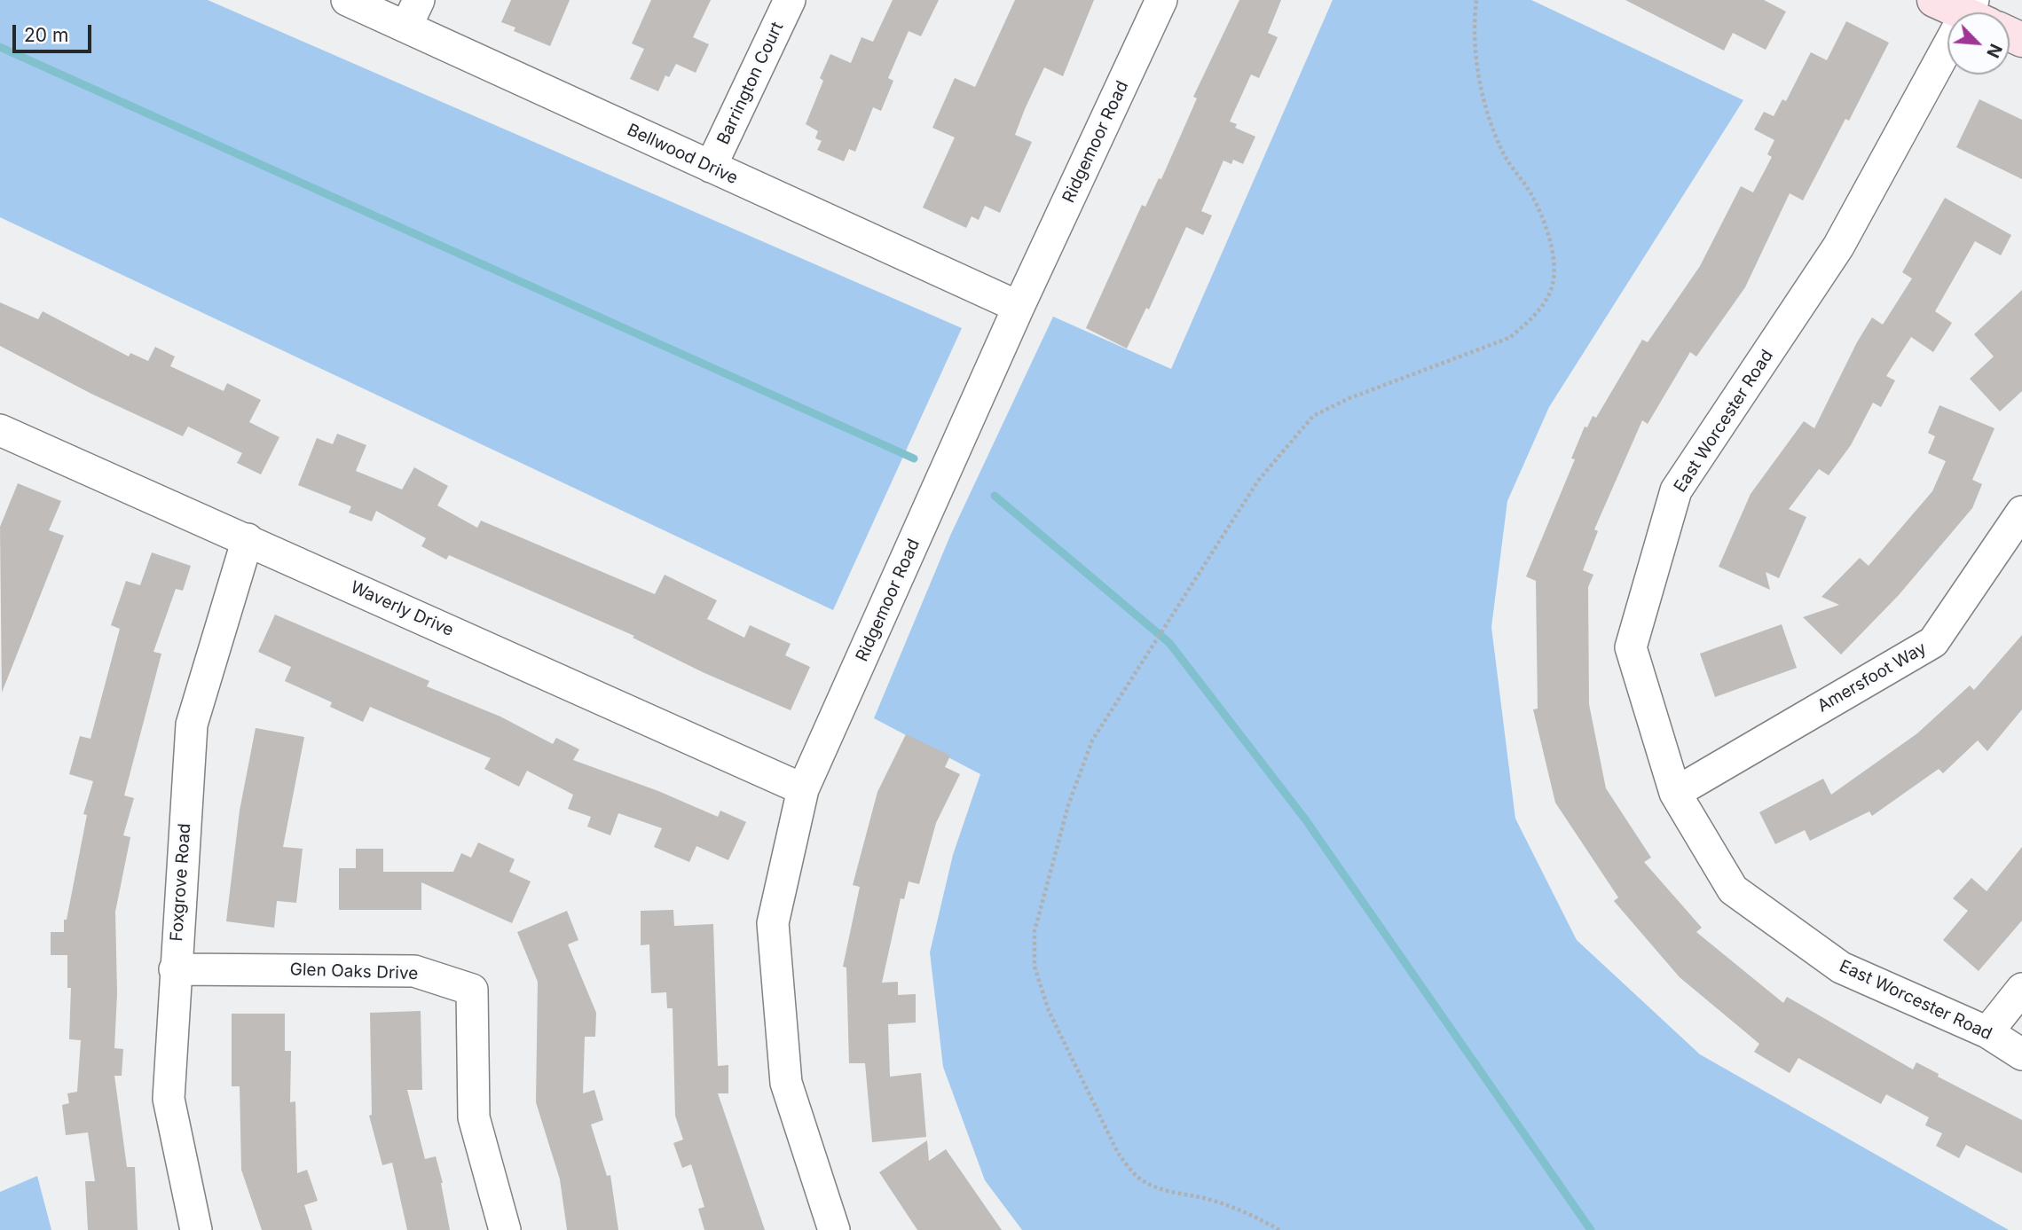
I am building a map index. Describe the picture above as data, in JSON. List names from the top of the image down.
{
  "streets": {
    "street": [
      "Barrington Court",
      "Ridgemoor Road",
      "Bellwood Drive",
      "East Worcester Road",
      "Waverly Drive",
      "Amersfoot Way",
      "Foxgrove Road",
      "Glen Oaks Drive"
    ]
  },
  "crossings": [
    ["Barrington Court", "Bellwood Drive"],
    ["Ridgemoor Road", "Bellwood Drive"],
    ["Ridgemoor Road", "Waverly Drive"],
    ["East Worcester Road", "Amersfoot Way"],
    ["Waverly Drive", "Foxgrove Road"],
    ["Foxgrove Road", "Glen Oaks Drive"]
  ],
  "scale_bar": "20 m",
  "north": "bottom right"
}
